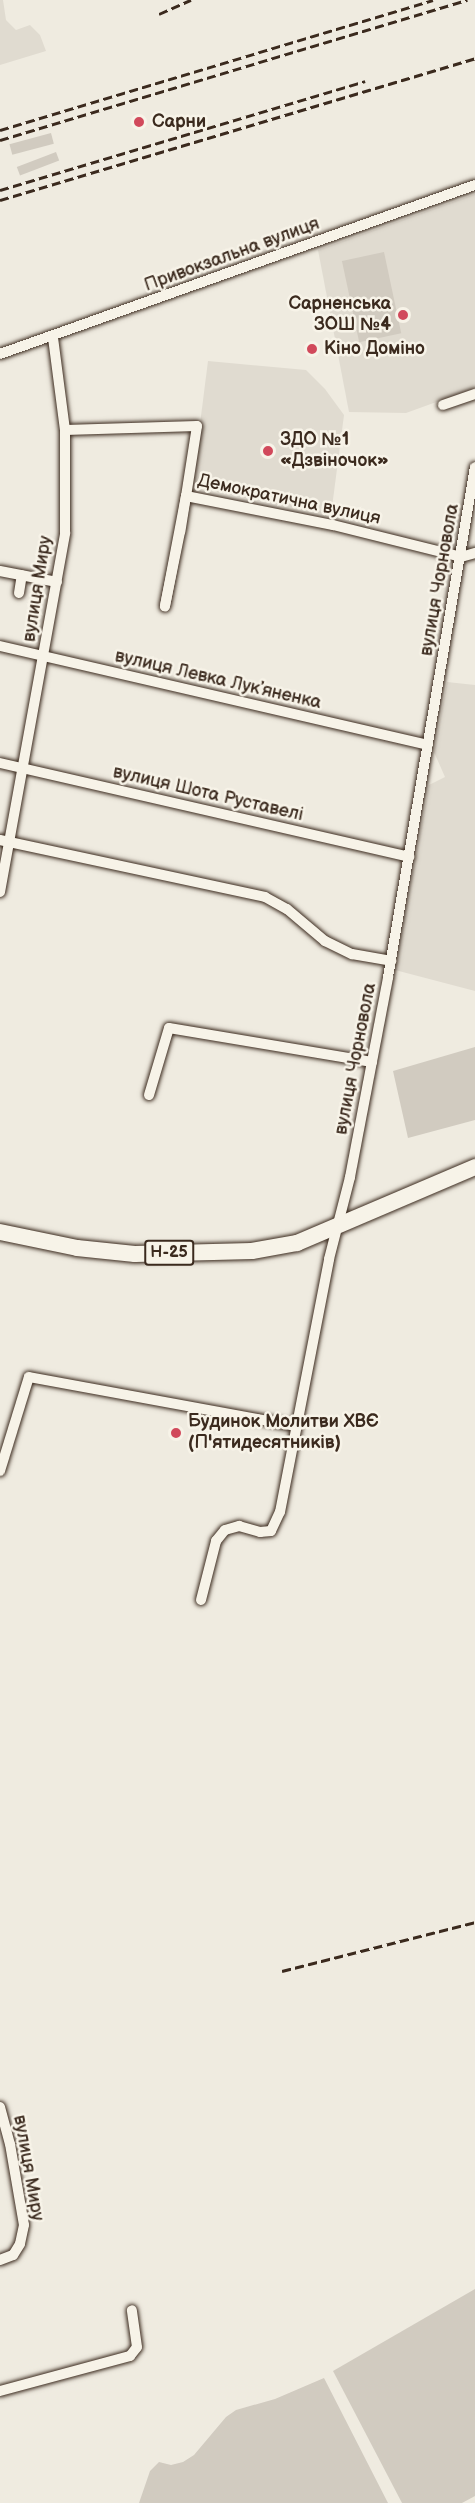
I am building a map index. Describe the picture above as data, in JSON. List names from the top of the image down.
{
  "streets": {
    "main road": ["Н-25"],
    "street": [
      "Привокзальна вулиця",
      "Демократична вулиця",
      "вулиця Чорновола",
      "вулиця Миру",
      "вулиця Левка Лукʼяненка",
      "вулиця Шота Руставелі"
    ]
  },
  "crossings": [
    ["Привокзальна вулиця", "вулиця Миру"],
    ["Демократична вулиця", "вулиця Чорновола"],
    ["Демократична вулиця", "вулиця Миру"],
    ["вулиця Чорновола", "вулиця Левка Лукʼяненка"],
    ["вулиця Чорновола", "вулиця Шота Руставелі"],
    ["вулиця Чорновола", "Н-25"],
    ["вулиця Миру", "вулиця Левка Лукʼяненка"],
    ["вулиця Миру", "вулиця Шота Руставелі"]
  ],
  "places": [
    "Сарни",
    "Сарненська ЗОШ №4",
    "Кіно Доміно",
    "ЗДО №1 «Дзвіночок»",
    "Будинок Молитви ХВЄ (П'ятидесятників)"
  ]
}
